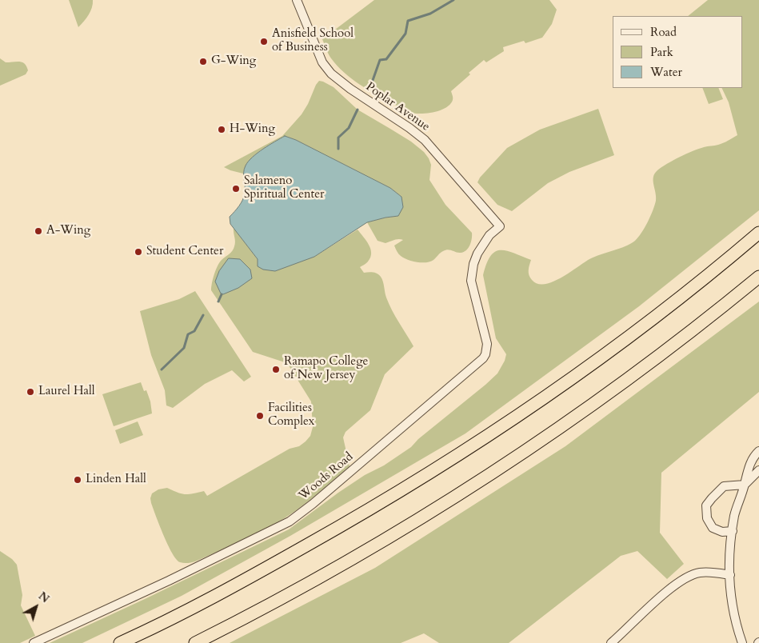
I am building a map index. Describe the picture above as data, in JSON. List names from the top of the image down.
{
  "streets": {
    "street": ["Poplar Avenue", "Woods Road"]
  },
  "crossings": [
    ["Poplar Avenue", "Woods Road"]
  ],
  "places": [
    "Anisfield School of Business",
    "G-Wing",
    "H-Wing",
    "Salameno Spiritual Center",
    "A-Wing",
    "Student Center",
    "Ramapo College of New Jersey",
    "Laurel Hall",
    "Facilities Complex",
    "Linden Hall"
  ],
  "legend": ["Road", "Park", "Water"],
  "north": "top right"
}
